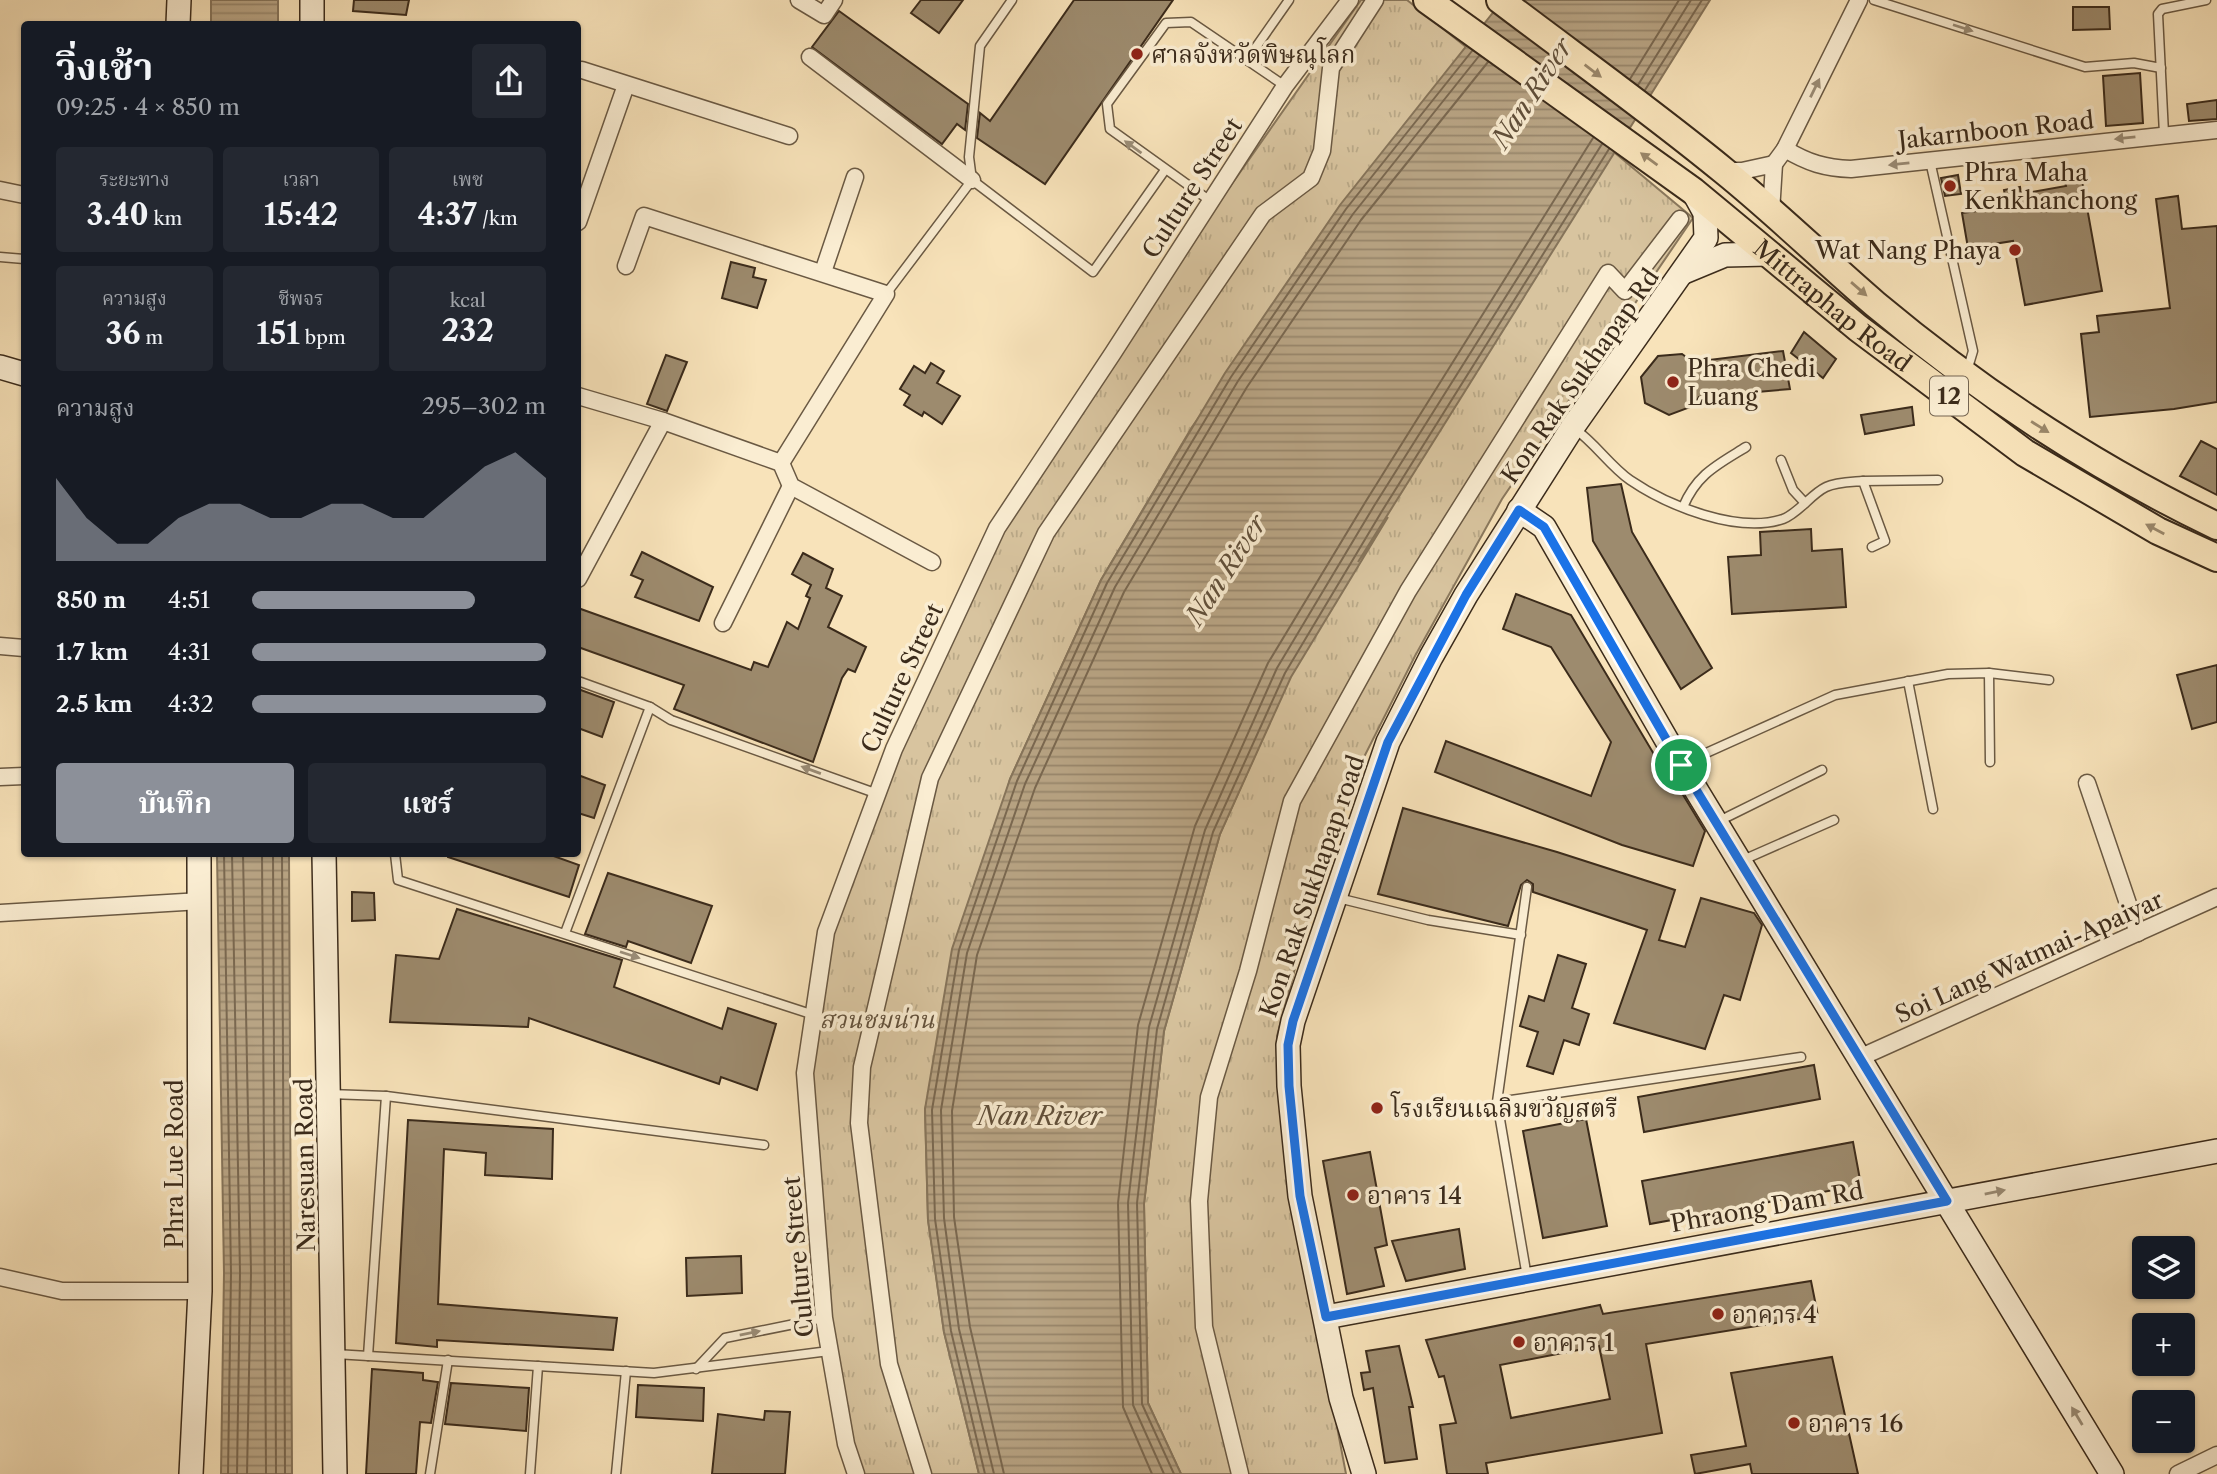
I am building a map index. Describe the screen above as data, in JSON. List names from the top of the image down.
{
  "streets": {
    "main road": ["Mittraphap Road", "12"],
    "street": [
      "Jakarnboon Road",
      "Culture Street",
      "Kon Rak Sukhapap Rd",
      "Kon Rak Sukhapap road",
      "Soi Lang Watmai-Apaiyar",
      "Phra Lue Road",
      "Naresuan Road",
      "Phraong Dam Rd"
    ]
  },
  "crossings": [
    ["Mittraphap Road", "Kon Rak Sukhapap Rd"],
    ["Mittraphap Road", "12"],
    ["Kon Rak Sukhapap Rd", "12"],
    ["Kon Rak Sukhapap Rd", "Kon Rak Sukhapap road"],
    ["Kon Rak Sukhapap road", "Phraong Dam Rd"]
  ],
  "one_way": ["Jakarnboon Road"],
  "water": ["Nan River"],
  "parks": ["สวนชมน่าน"],
  "places": [
    "ศาลจังหวัดพิษณุโลก",
    "Phra Maha Kenkhanchong",
    "Wat Nang Phaya",
    "Phra Chedi Luang",
    "โรงเรียนเฉลิมขวัญสตรี",
    "อาคาร 14",
    "อาคาร 4",
    "อาคาร 1",
    "อาคาร 16"
  ],
  "page": {
    "heading": ["วิ่งเช้า", "09:25 · 4 × 850 m"],
    "stats": [
      ["ระยะทาง", "3.40 km"],
      ["เวลา", "15:42"],
      ["เพซ", "4:37 /km"],
      ["ความสูง", "36 m"],
      ["ชีพจร", "151 bpm"],
      ["kcal", "232"]
    ],
    "chart": ["ความสูง", "295–302 m"],
    "list": [
      {
        "name": "850 m",
        "note": "4:51"
      },
      {
        "name": "1.7 km",
        "note": "4:31"
      },
      {
        "name": "2.5 km",
        "note": "4:32"
      }
    ],
    "buttons": ["บันทึก", "แชร์"],
    "map_buttons": ["+", "−"]
  }
}
